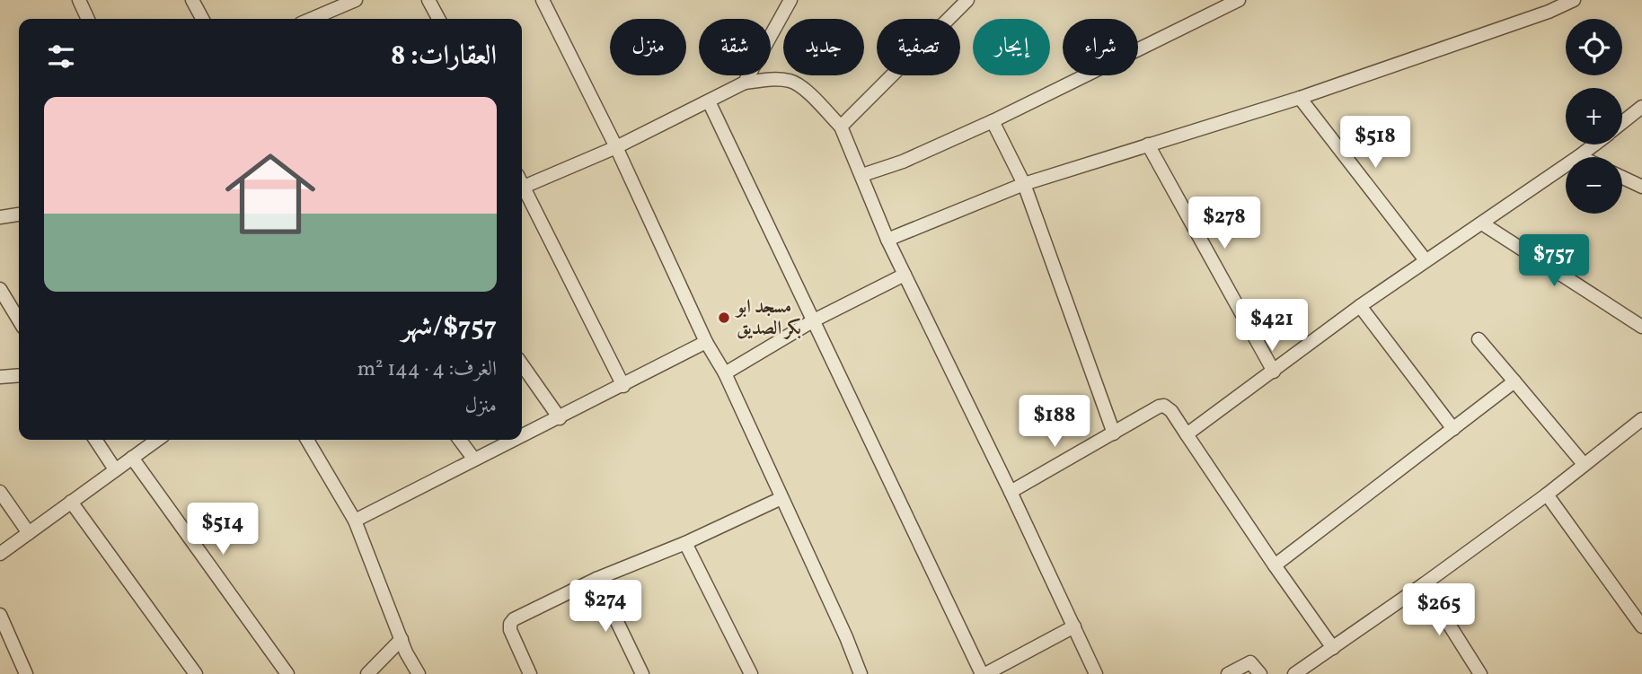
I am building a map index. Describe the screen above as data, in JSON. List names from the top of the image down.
{
  "places": ["مسجد ابو بكر الصديق"],
  "page": {
    "map_buttons": ["+", "−"],
    "chip": [
      "شراء",
      "إيجار",
      "تصفية",
      "جديد",
      "شقة",
      "منزل"
    ],
    "heading": "العقارات: 8",
    "list": [
      {
        "name": "$757/شهر",
        "note": "الغرف: 4 · 144 m² · منزل"
      }
    ],
    "price": [
      "$518",
      "$278",
      "$757",
      "$421",
      "$188",
      "$514",
      "$274",
      "$265"
    ]
  }
}
